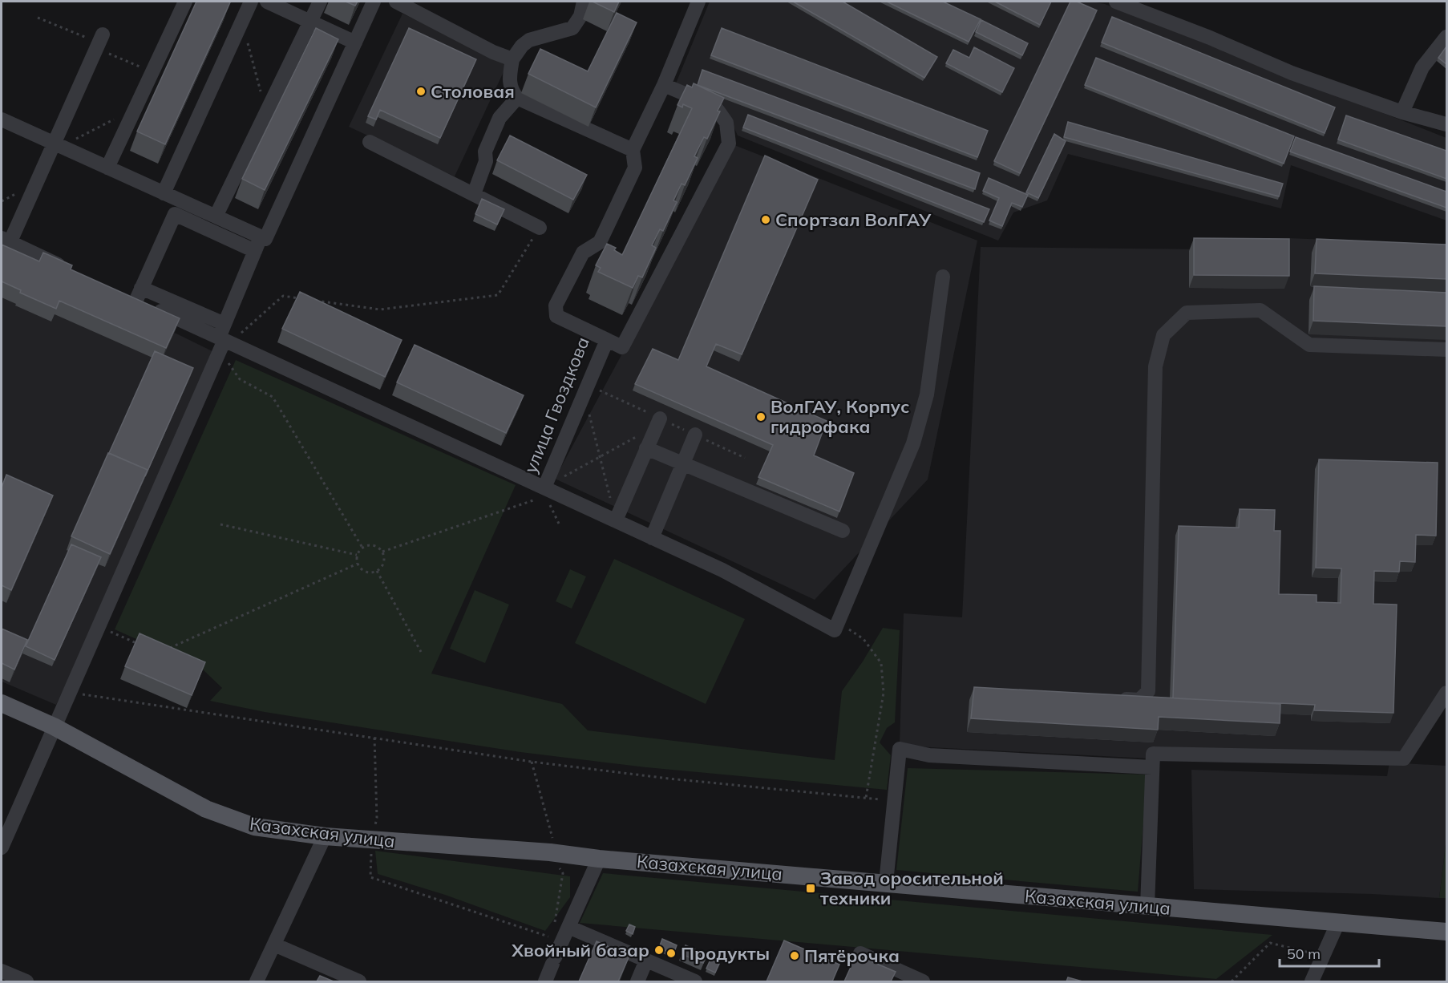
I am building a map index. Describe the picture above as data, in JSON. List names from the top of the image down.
{
  "streets": {
    "main road": ["Казахская улица"],
    "street": ["улица Гвоздкова"]
  },
  "places": {
    "other": [
      "Столовая",
      "Спортзал ВолГАУ",
      "ВолГАУ, Корпус гидрофака",
      "Хвойный базар",
      "Продукты",
      "Пятёрочка"
    ],
    "transit": ["Завод оросительной техники"]
  },
  "scale_bar": "50 m"
}
